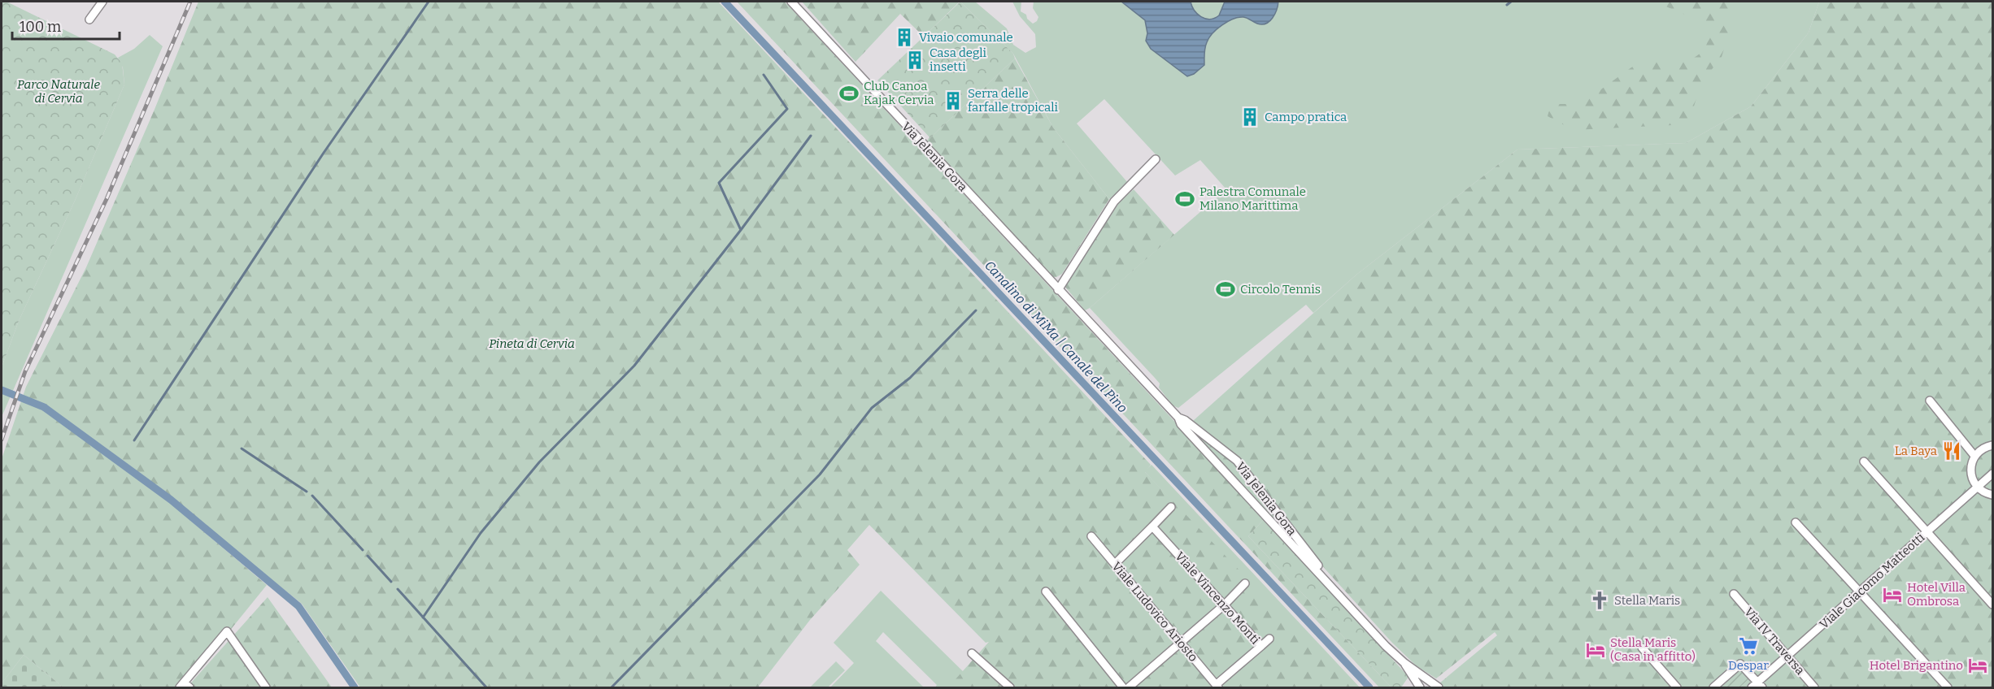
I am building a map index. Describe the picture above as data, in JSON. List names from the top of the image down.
{
  "streets": {
    "street": [
      "Via Jelenia Gora",
      "Viale Giacomo Matteotti",
      "Viale Vincenzo Monti",
      "Viale Ludovico Ariosto",
      "Via IV Traversa"
    ]
  },
  "crossings": [
    ["Viale Giacomo Matteotti", "Via IV Traversa"],
    ["Viale Vincenzo Monti", "Viale Ludovico Ariosto"]
  ],
  "water": ["Canalino di MiMa | Canale del Pino"],
  "parks": ["Parco Naturale di Cervia", "Pineta di Cervia"],
  "places": {
    "building": [
      "Vivaio comunale",
      "Casa degli insetti",
      "Serra delle farfalle tropicali",
      "Campo pratica"
    ],
    "sports": ["Club Canoa Kajak Cervia", "Palestra Comunale Milano Marittima", "Circolo Tennis"],
    "restaurant": ["La Baya"],
    "hotel": ["Hotel Villa Ombrosa", "Stella Maris (Casa in affitto)", "Hotel Brigantino"],
    "church": ["Stella Maris"],
    "supermarket": ["Despar"]
  },
  "scale_bar": "100 m"
}
